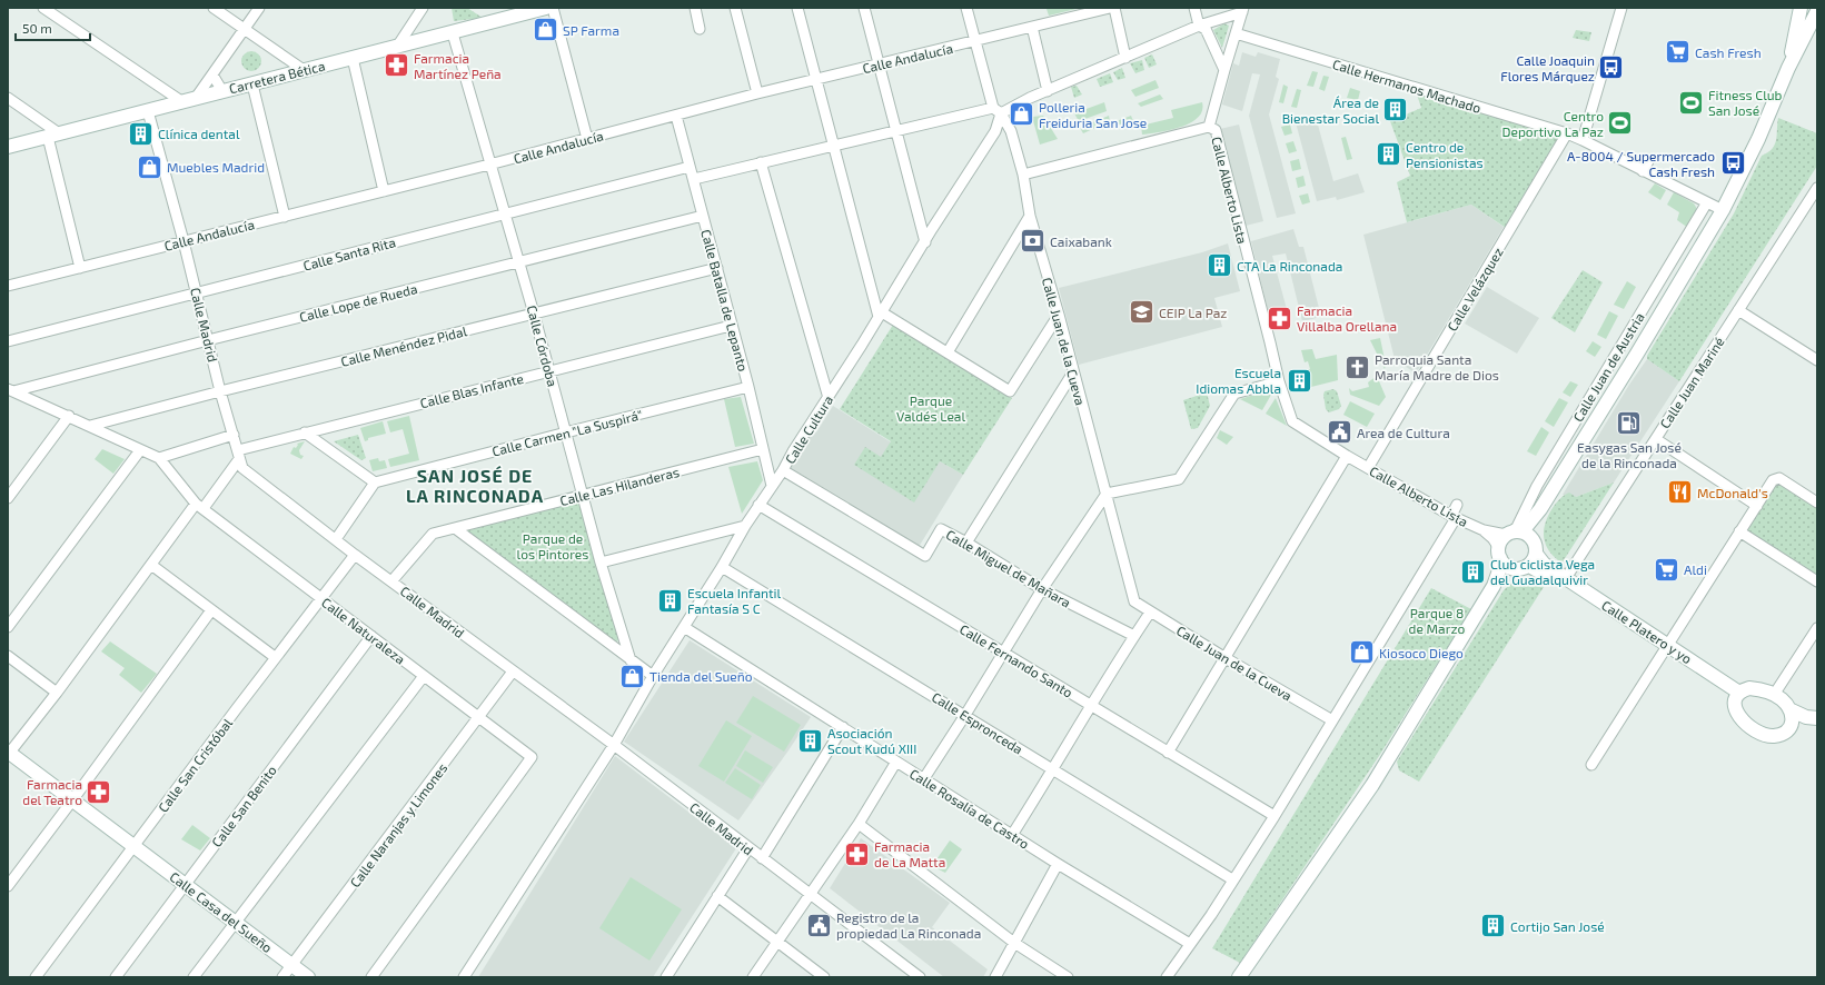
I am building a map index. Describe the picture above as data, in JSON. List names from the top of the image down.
{
  "streets": {
    "main road": ["Carretera Bética", "Calle Platero y yo", "Calle Casa del Sueño"],
    "street": [
      "Calle Andalucía",
      "Calle Hermanos Machado",
      "Calle Alberto Lista",
      "Calle Santa Rita",
      "Calle Velázquez",
      "Calle Batalla de Lepanto",
      "Calle Lope de Rueda",
      "Calle Madrid",
      "Calle Juan de la Cueva",
      "Calle Menéndez Pidal",
      "Calle Córdoba",
      "Calle Juan de Austria",
      "Calle Juan Mariné",
      "Calle Blas Infante",
      "Calle Cultura",
      "Calle Carmen \"La Suspirá\"",
      "Calle Las Hilanderas",
      "Calle Miguel de Mañara",
      "Calle Naturaleza",
      "Calle Fernando Santo",
      "Calle Espronceda",
      "Calle San Cristóbal",
      "Calle San Benito",
      "Calle Rosalía de Castro",
      "Calle Naranjas y Limones"
    ]
  },
  "crossings": [
    ["Calle Andalucía", "Calle Batalla de Lepanto"],
    ["Calle Andalucía", "Calle Madrid"],
    ["Calle Andalucía", "Calle Juan de la Cueva"],
    ["Calle Andalucía", "Calle Córdoba"],
    ["Carretera Bética", "Calle Madrid"],
    ["Carretera Bética", "Calle Córdoba"],
    ["Calle Hermanos Machado", "Calle Alberto Lista"],
    ["Calle Hermanos Machado", "Calle Velázquez"],
    ["Calle Hermanos Machado", "Calle Juan de Austria"],
    ["Calle Alberto Lista", "Calle Velázquez"],
    ["Calle Alberto Lista", "Calle Juan de Austria"],
    ["Calle Alberto Lista", "Calle Platero y yo"],
    ["Calle Santa Rita", "Calle Batalla de Lepanto"],
    ["Calle Santa Rita", "Calle Madrid"],
    ["Calle Santa Rita", "Calle Córdoba"],
    ["Calle Batalla de Lepanto", "Calle Lope de Rueda"],
    ["Calle Batalla de Lepanto", "Calle Menéndez Pidal"],
    ["Calle Batalla de Lepanto", "Calle Blas Infante"],
    ["Calle Batalla de Lepanto", "Calle Cultura"],
    ["Calle Batalla de Lepanto", "Calle Carmen \"La Suspirá\""],
    ["Calle Batalla de Lepanto", "Calle Las Hilanderas"],
    ["Calle Lope de Rueda", "Calle Madrid"],
    ["Calle Lope de Rueda", "Calle Córdoba"],
    ["Calle Madrid", "Calle Menéndez Pidal"],
    ["Calle Madrid", "Calle Blas Infante"],
    ["Calle Madrid", "Calle Cultura"],
    ["Calle Madrid", "Calle Las Hilanderas"],
    ["Calle Madrid", "Calle San Cristóbal"],
    ["Calle Madrid", "Calle Naranjas y Limones"],
    ["Calle Juan de la Cueva", "Calle Cultura"],
    ["Calle Menéndez Pidal", "Calle Córdoba"],
    ["Calle Córdoba", "Calle Blas Infante"],
    ["Calle Córdoba", "Calle Carmen \"La Suspirá\""],
    ["Calle Córdoba", "Calle Las Hilanderas"],
    ["Calle Juan de Austria", "Calle Platero y yo"],
    ["Calle Juan Mariné", "Calle Platero y yo"],
    ["Calle Cultura", "Calle Miguel de Mañara"],
    ["Calle Cultura", "Calle Fernando Santo"],
    ["Calle Cultura", "Calle Espronceda"],
    ["Calle Cultura", "Calle Rosalía de Castro"],
    ["Calle Naturaleza", "Calle San Cristóbal"],
    ["Calle Naturaleza", "Calle San Benito"],
    ["Calle Naturaleza", "Calle Naranjas y Limones"],
    ["Calle San Cristóbal", "Calle Casa del Sueño"],
    ["Calle San Benito", "Calle Casa del Sueño"],
    ["Calle Naranjas y Limones", "Calle Casa del Sueño"]
  ],
  "districts": ["SAN JOSÉ DE LA RINCONADA"],
  "parks": ["Parque Valdés Leal", "Parque de los Pintores", "Parque 8 de Marzo"],
  "places": {
    "shop": [
      "SP Farma",
      "Polleria Freiduria San Jose",
      "Muebles Madrid",
      "Kiosoco Diego",
      "Tienda del Sueño"
    ],
    "supermarket": ["Cash Fresh", "Aldi"],
    "pharmacy": [
      "Farmacia Martínez Peña",
      "Farmacia Villalba Orellana",
      "Farmacia del Teatro",
      "Farmacia de La Matta"
    ],
    "bus stop": ["Calle Joaquin Flores Márquez", "A-8004 / Supermercado Cash Fresh"],
    "sports": ["Fitness Club San José", "Centro Deportivo La Paz"],
    "building": [
      "Área de Bienestar Social",
      "Clínica dental",
      "Centro de Pensionistas",
      "CTA La Rinconada",
      "Escuela Idiomas Abbla",
      "Club ciclista Vega del Guadalquivir",
      "Escuela Infantil Fantasía S C",
      "Asociación Scout Kudú XIII",
      "Cortijo San José"
    ],
    "bank": ["Caixabank"],
    "school or university": ["CEIP La Paz"],
    "church": ["Parroquia Santa María Madre de Dios"],
    "fuel station": ["Easygas San José de la Rinconada"],
    "public building": ["Area de Cultura", "Registro de la propiedad La Rinconada"],
    "restaurant": ["McDonald's"]
  },
  "scale_bar": "50 m"
}
